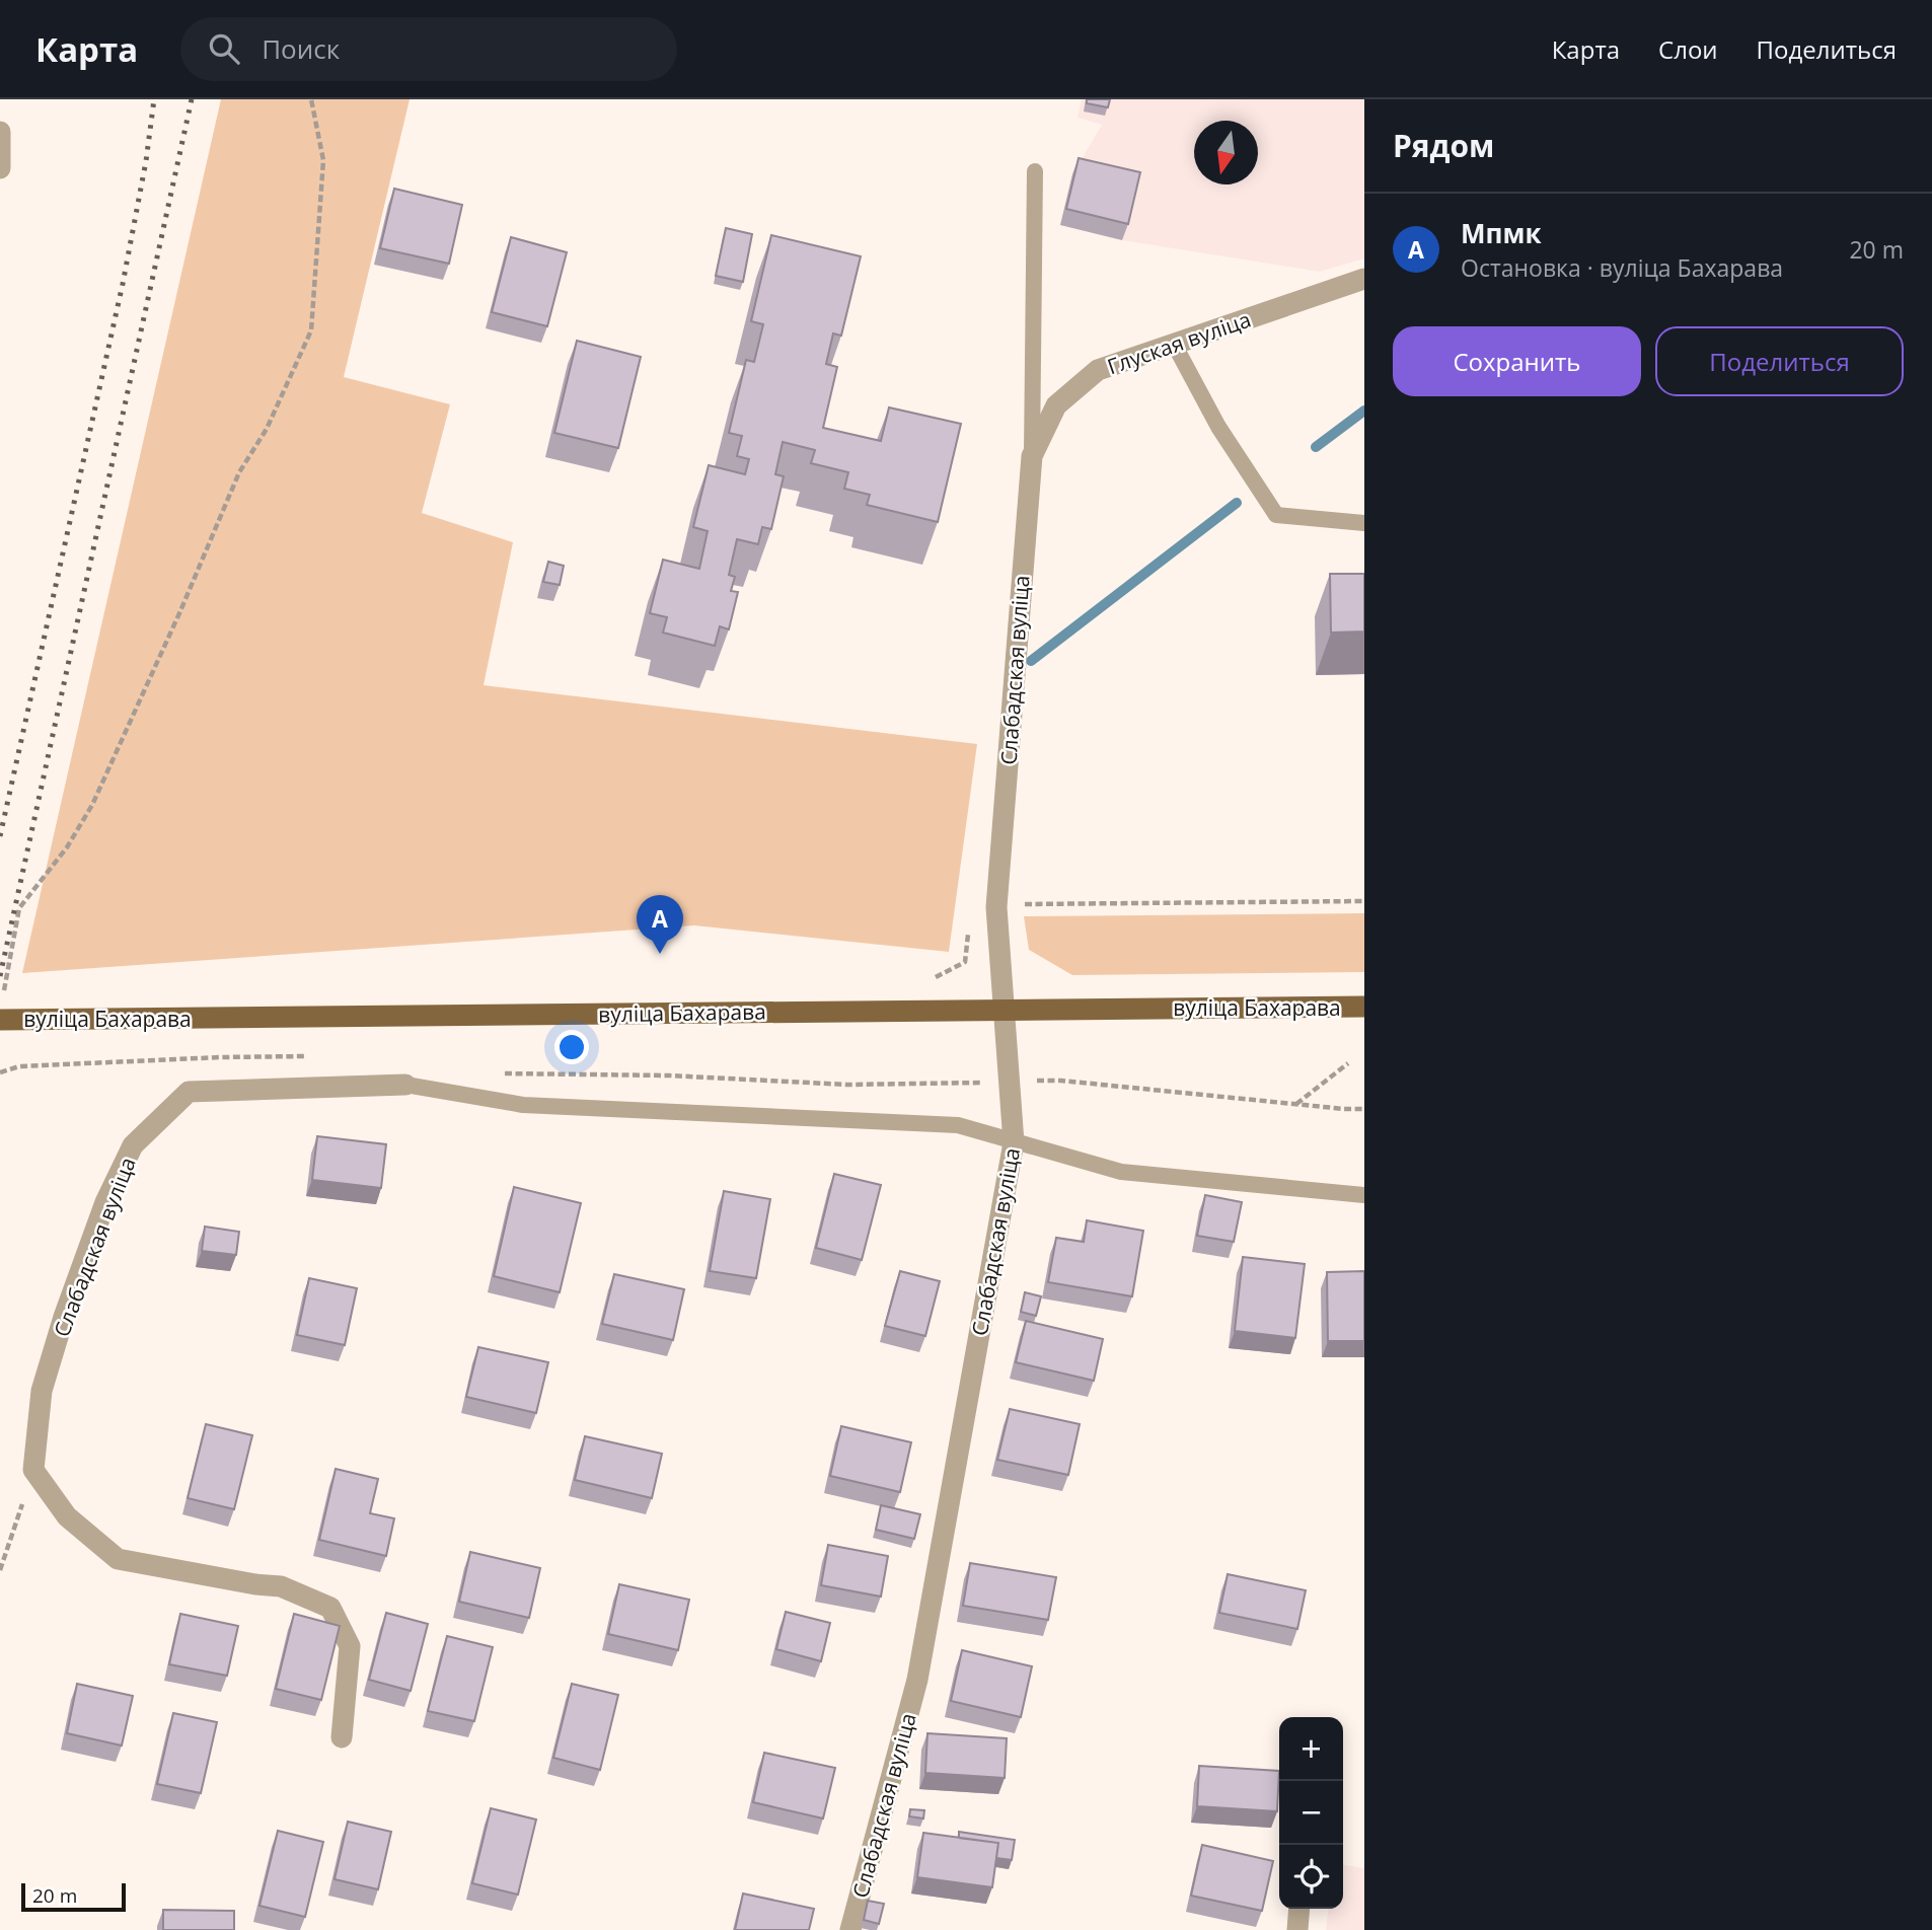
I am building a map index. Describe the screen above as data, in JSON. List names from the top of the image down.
{
  "streets": {
    "main road": ["вуліца Бахарава"],
    "street": ["Глуская вуліца", "Слабадская вуліца"]
  },
  "crossings": [
    ["Глуская вуліца", "Слабадская вуліца"],
    ["Слабадская вуліца", "вуліца Бахарава"]
  ],
  "scale_bar": "20 m",
  "north": "bottom",
  "page": {
    "header": "Карта",
    "search": "Поиск",
    "nav": ["Карта", "Слои", "Поделиться"],
    "heading": "Рядом",
    "list": [
      {
        "mark": "A",
        "name": "Мпмк",
        "note": "Остановка · вуліца Бахарава",
        "value": "20 m"
      }
    ],
    "buttons": ["Сохранить", "Поделиться"],
    "pins": "A",
    "map_buttons": ["+", "−"],
    "scale": "20 m"
  }
}
